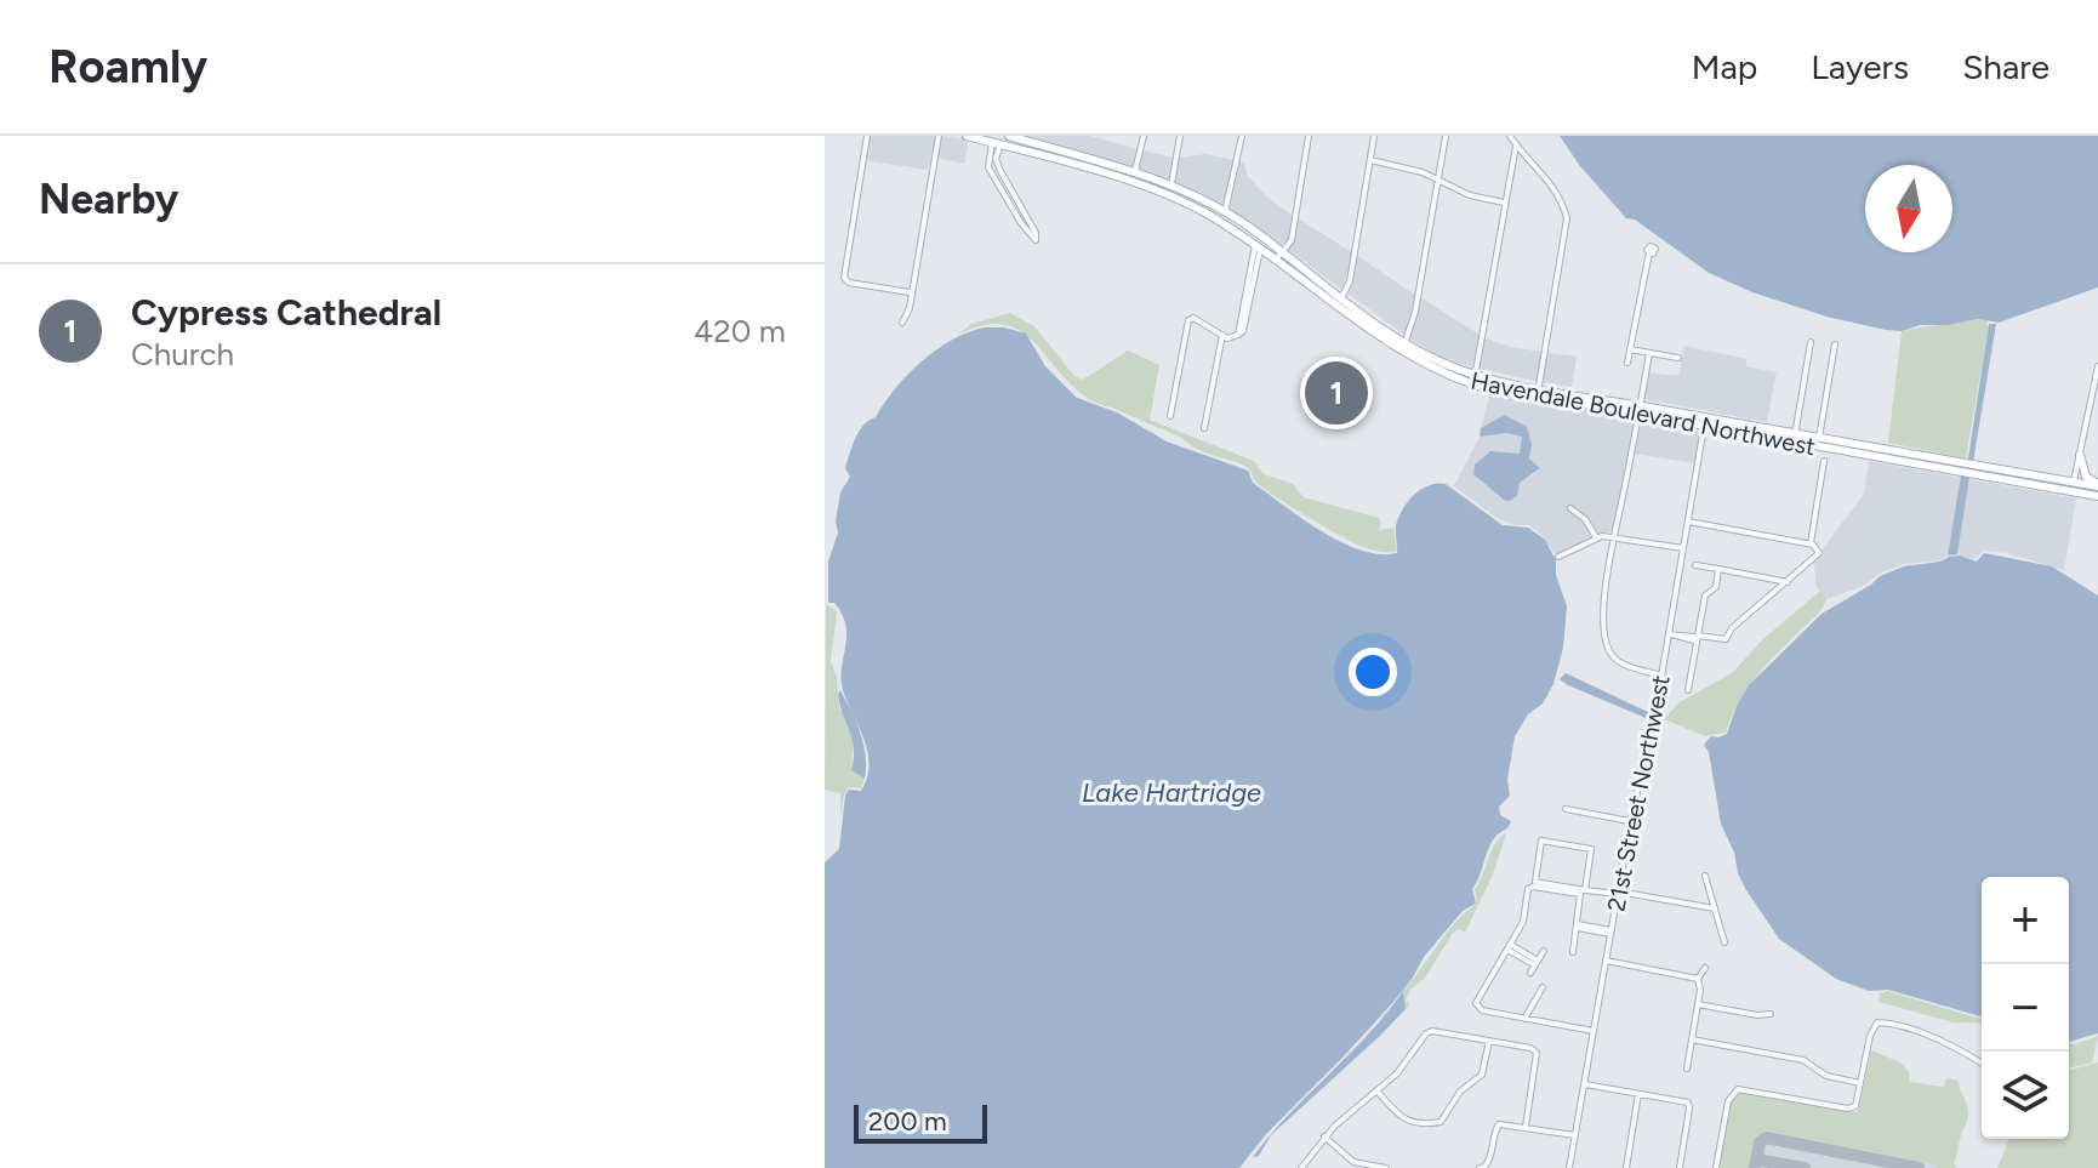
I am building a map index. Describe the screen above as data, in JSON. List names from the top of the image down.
{
  "streets": {
    "main road": ["Havendale Boulevard Northwest"],
    "street": ["21st Street Northwest"]
  },
  "crossings": [
    ["Havendale Boulevard Northwest", "21st Street Northwest"]
  ],
  "water": ["Lake Hartridge"],
  "scale_bar": "200 m",
  "north": "bottom",
  "page": {
    "header": "Roamly",
    "nav": ["Map", "Layers", "Share"],
    "heading": "Nearby",
    "list": [
      {
        "mark": "1",
        "name": "Cypress Cathedral",
        "note": "Church",
        "value": "420 m"
      }
    ],
    "pins": "1",
    "map_buttons": ["+", "−"],
    "scale": "200 m"
  }
}
